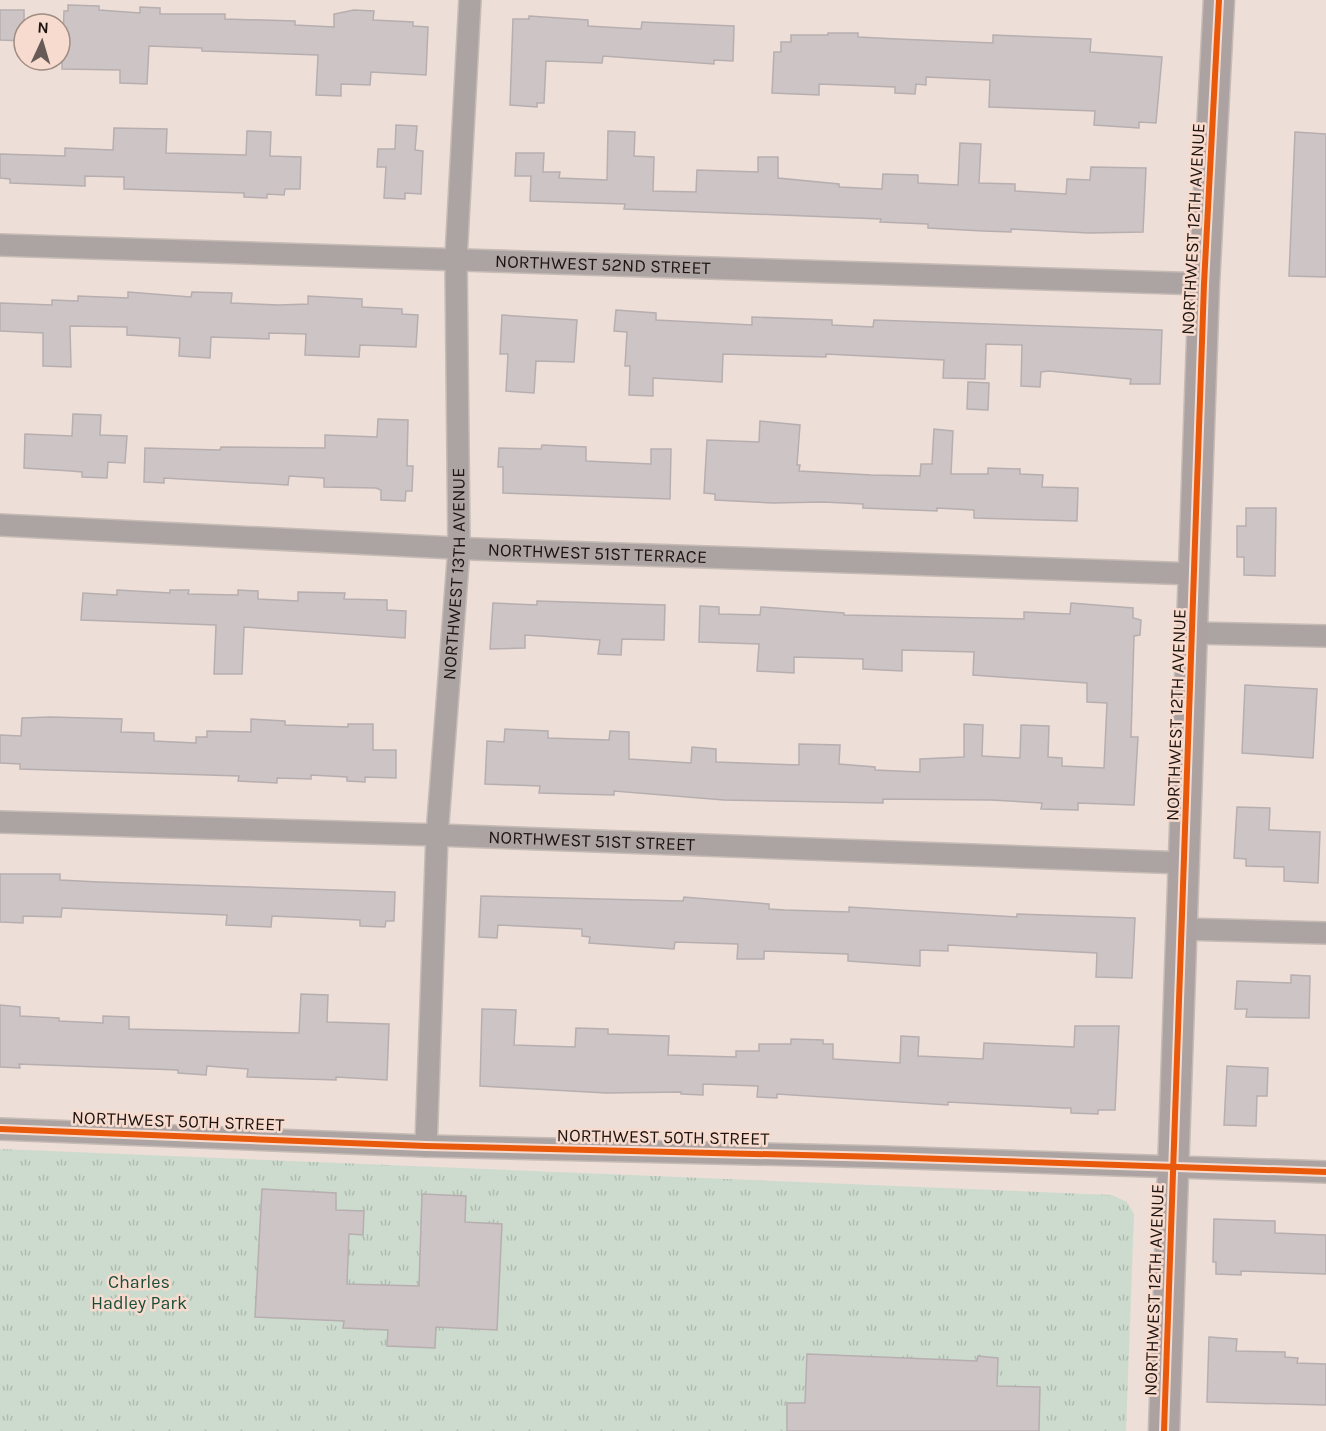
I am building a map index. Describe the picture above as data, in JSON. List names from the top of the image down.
{
  "streets": {
    "main road": ["NORTHWEST 12TH AVENUE"],
    "street": [
      "NORTHWEST 52ND STREET",
      "NORTHWEST 51ST TERRACE",
      "NORTHWEST 13TH AVENUE",
      "NORTHWEST 51ST STREET",
      "NORTHWEST 50TH STREET"
    ]
  },
  "crossings": [
    ["NORTHWEST 12TH AVENUE", "NORTHWEST 52ND STREET"],
    ["NORTHWEST 12TH AVENUE", "NORTHWEST 51ST TERRACE"],
    ["NORTHWEST 12TH AVENUE", "NORTHWEST 51ST STREET"],
    ["NORTHWEST 12TH AVENUE", "NORTHWEST 50TH STREET"],
    ["NORTHWEST 52ND STREET", "NORTHWEST 13TH AVENUE"],
    ["NORTHWEST 51ST TERRACE", "NORTHWEST 13TH AVENUE"],
    ["NORTHWEST 13TH AVENUE", "NORTHWEST 51ST STREET"],
    ["NORTHWEST 13TH AVENUE", "NORTHWEST 50TH STREET"]
  ],
  "parks": ["Charles Hadley Park"],
  "north": "top"
}
